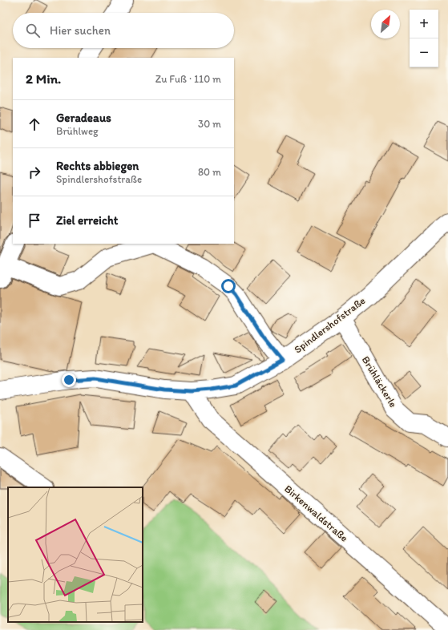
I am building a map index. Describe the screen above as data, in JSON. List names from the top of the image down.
{
  "streets": {
    "street": ["Spindlershofstraße", "Brühläckerle", "Birkenwaldstraße"]
  },
  "crossings": [
    ["Spindlershofstraße", "Brühläckerle"],
    ["Spindlershofstraße", "Birkenwaldstraße"]
  ],
  "north": "top right",
  "page": {
    "map_buttons": ["+", "−"],
    "search": "Hier suchen",
    "heading": ["2 Min.", "Zu Fuß · 110 m"],
    "list": [
      ["Geradeaus", "Brühlweg", "30 m"],
      ["Rechts abbiegen", "Spindlershofstraße", "80 m"],
      "Ziel erreicht"
    ]
  }
}
